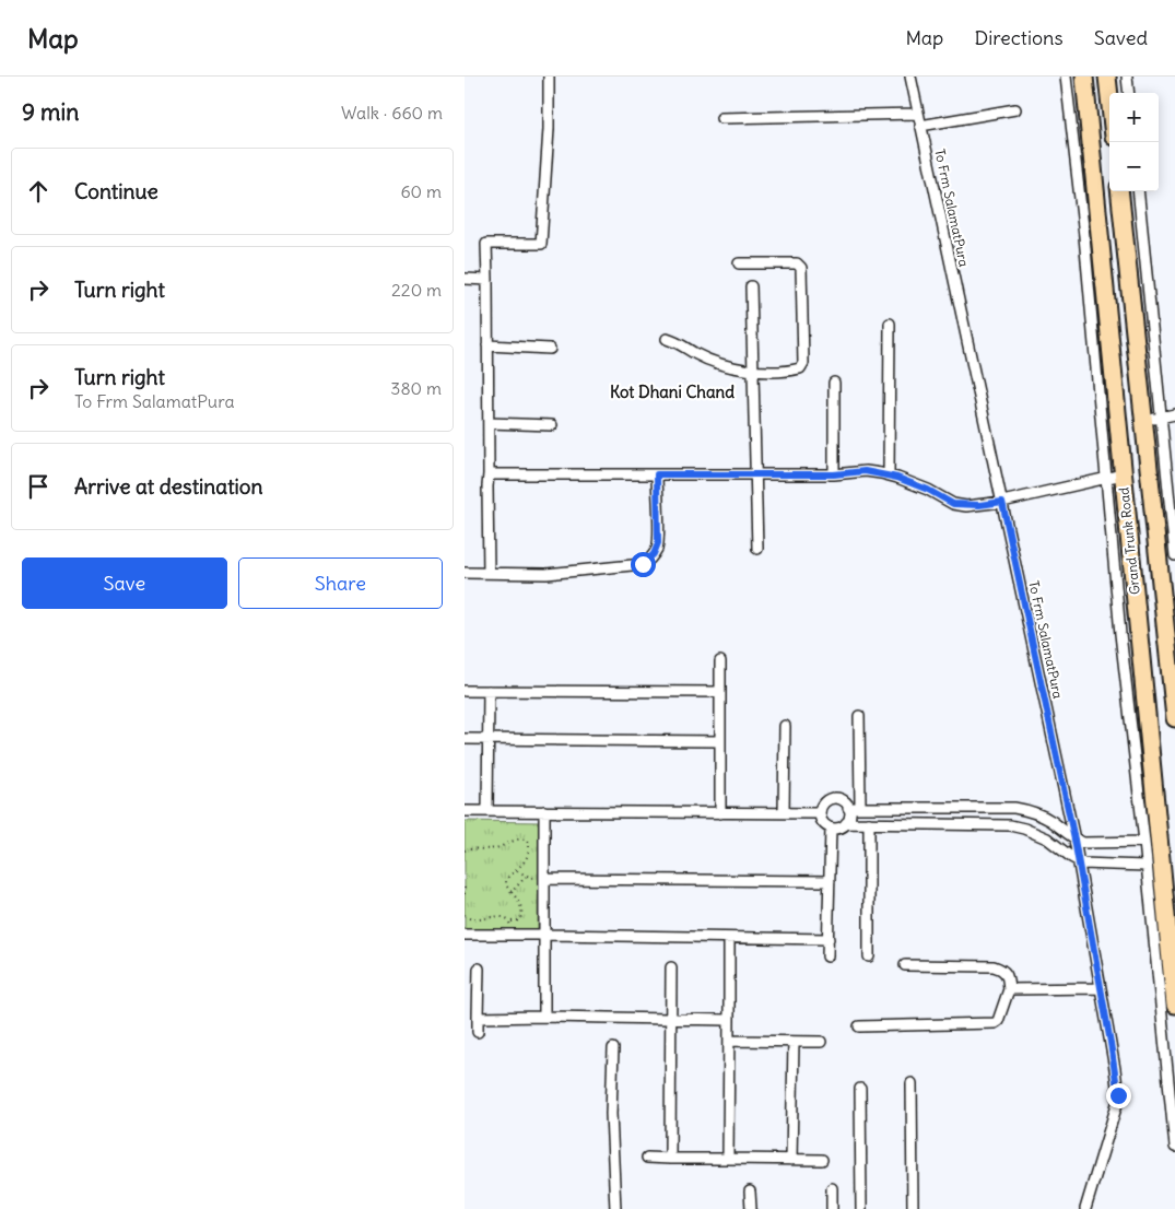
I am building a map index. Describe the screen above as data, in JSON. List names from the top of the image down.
{
  "streets": {
    "highway": ["Grand Trunk Road"],
    "street": ["To Frm SalamatPura"]
  },
  "districts": ["Kot Dhani Chand"],
  "page": {
    "header": "Map",
    "nav": ["Map", "Directions", "Saved"],
    "heading": ["9 min", "Walk · 660 m"],
    "map_buttons": ["+", "−"],
    "list": [
      ["Continue", "60 m"],
      ["Turn right", "220 m"],
      ["Turn right", "To Frm SalamatPura", "380 m"],
      "Arrive at destination"
    ],
    "buttons": ["Save", "Share"]
  }
}
